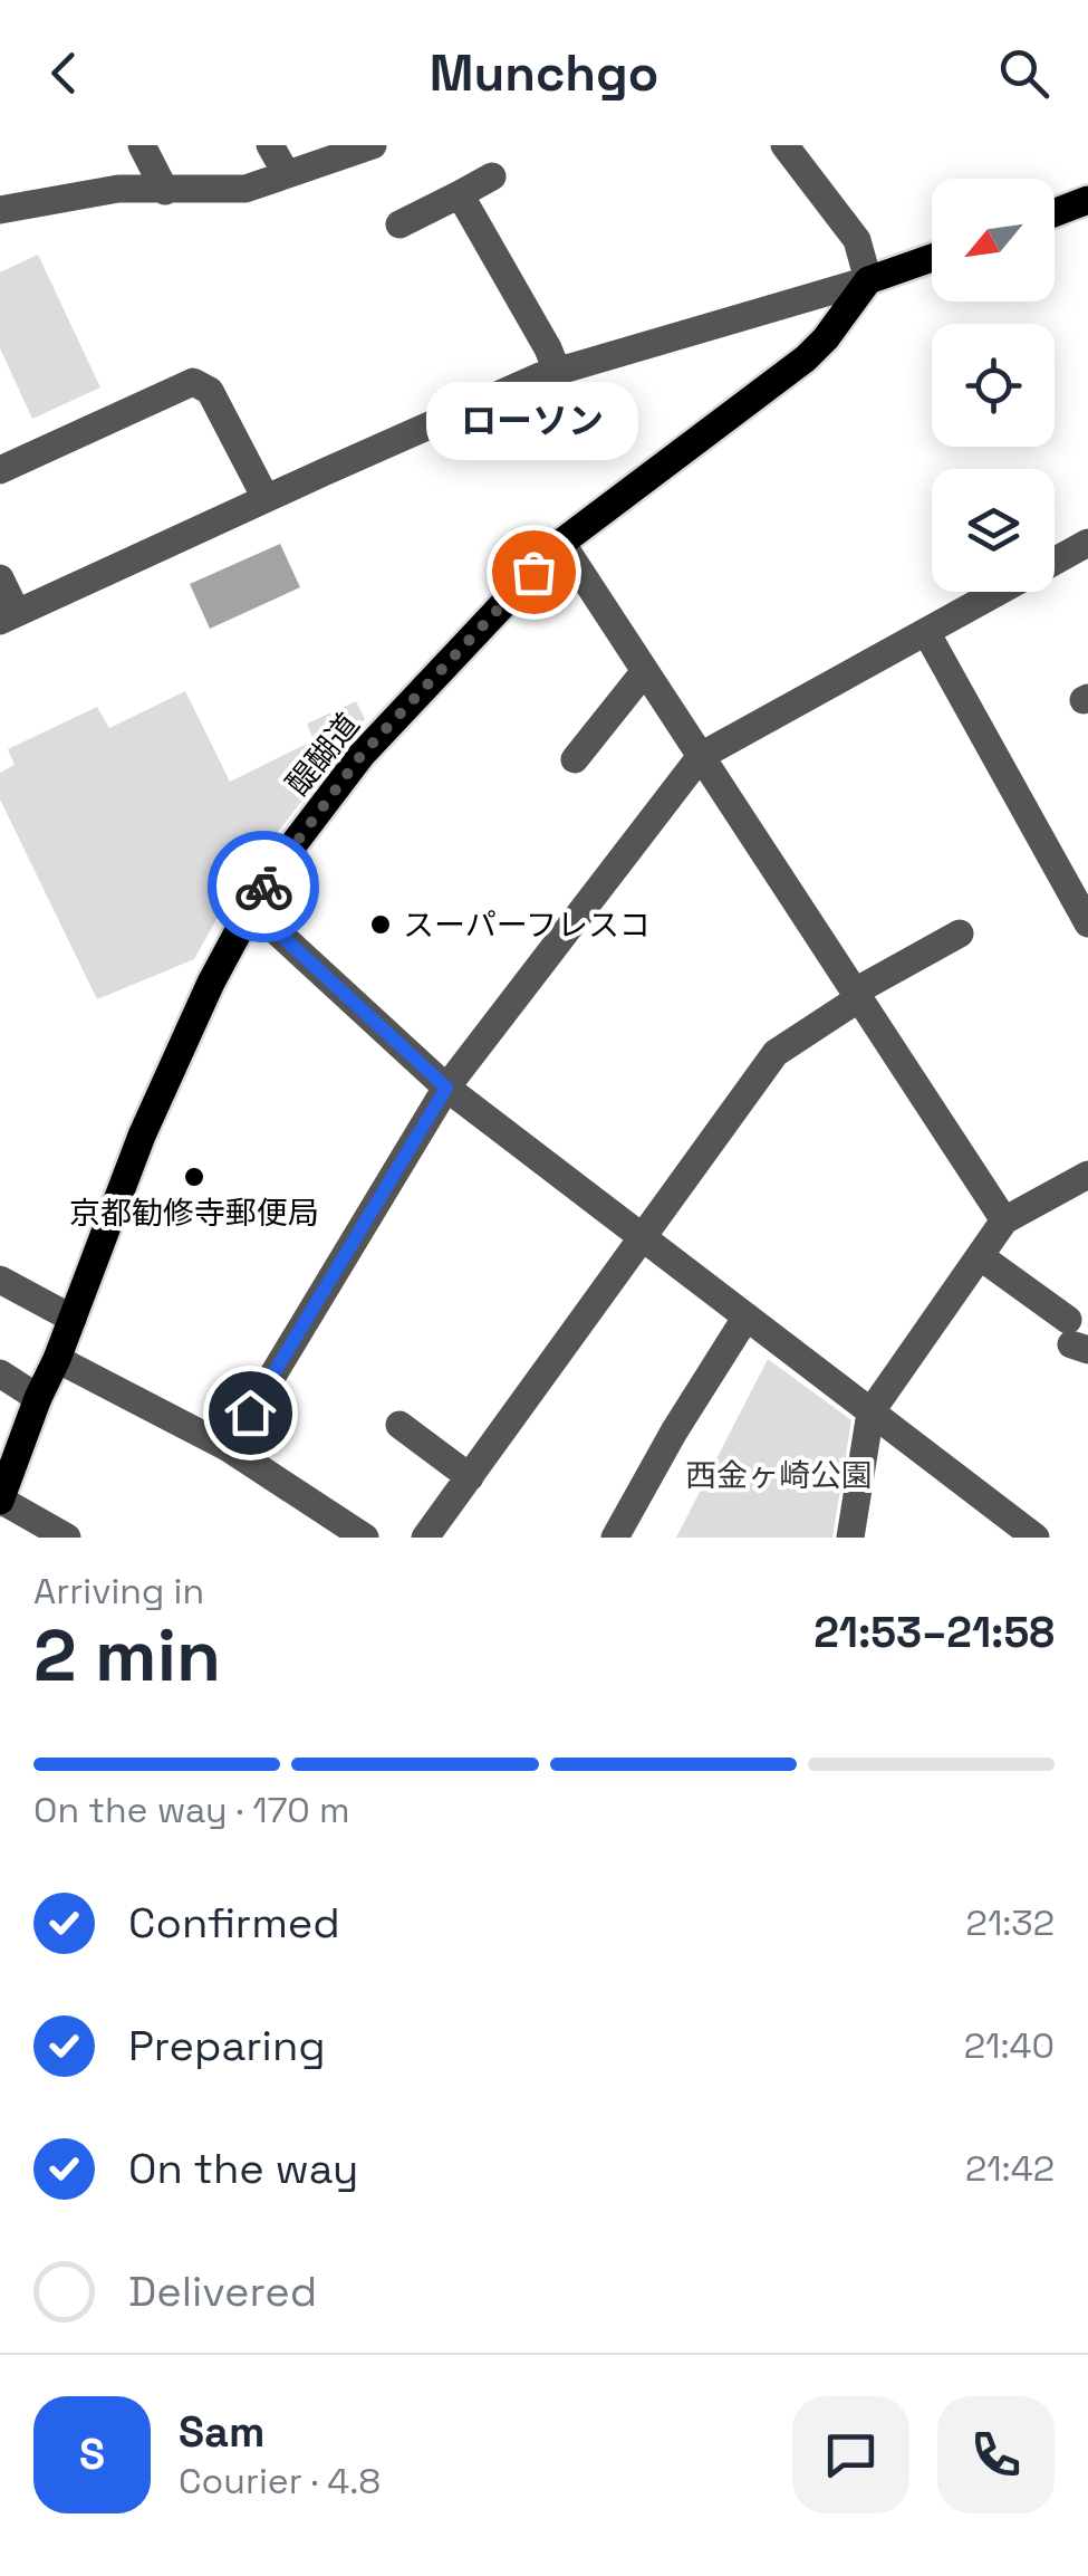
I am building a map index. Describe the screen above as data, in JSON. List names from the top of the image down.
{
  "streets": {
    "main road": ["醍醐道"]
  },
  "parks": ["西金ヶ崎公園"],
  "places": ["ローソン", "スーパーフレスコ", "京都勧修寺郵便局"],
  "north": "bottom left",
  "page": {
    "header": "Munchgo",
    "bubble": "ローソン",
    "heading": ["2 min", "Arriving in", "21:53–21:58"],
    "panel": ["Sam", "Courier · 4.8"],
    "bar": "On the way · 170 m",
    "list": [
      ["Confirmed", "21:32"],
      ["Preparing", "21:40"],
      ["On the way", "21:42"],
      "Delivered"
    ],
    "round": "S"
  }
}
